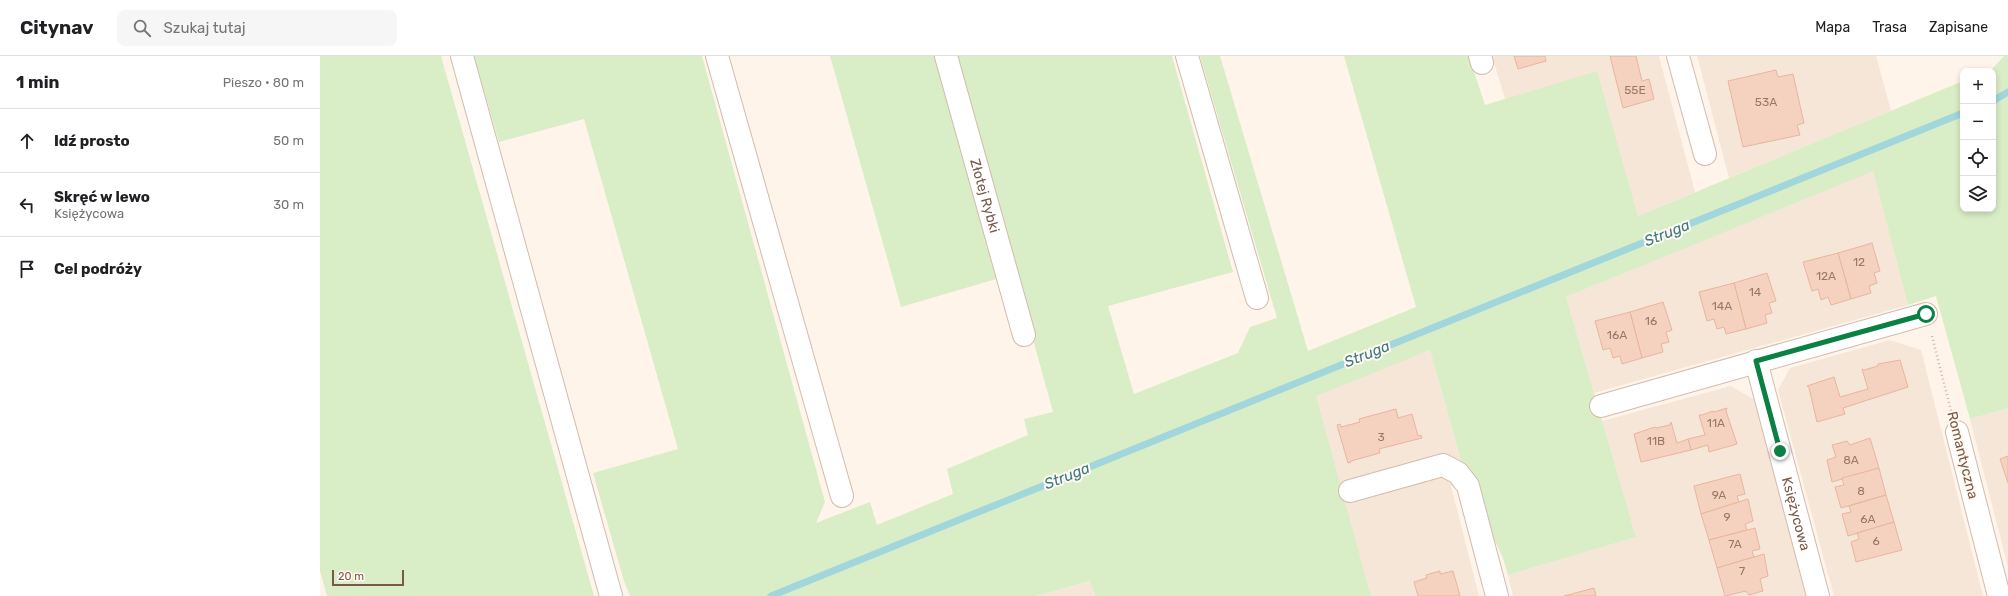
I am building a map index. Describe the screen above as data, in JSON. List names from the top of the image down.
{
  "streets": {
    "street": ["Złotej Rybki", "Romantyczna", "Księżycowa"]
  },
  "water": ["Struga"],
  "house_numbers": [
    "55E",
    "53A",
    "12",
    "12A",
    "14",
    "14A",
    "16",
    "16A",
    "11A",
    "3",
    "11B",
    "8A",
    "8",
    "9A",
    "9",
    "6A",
    "6",
    "7A",
    "7"
  ],
  "scale_bar": "20 m",
  "page": {
    "header": "Citynav",
    "search": "Szukaj tutaj",
    "nav": ["Mapa", "Trasa", "Zapisane"],
    "heading": ["1 min", "Pieszo · 80 m"],
    "map_buttons": ["+", "−"],
    "list": [
      ["Idź prosto", "50 m"],
      ["Skręć w lewo", "Księżycowa", "30 m"],
      "Cel podróży"
    ],
    "scale": "20 m"
  }
}
